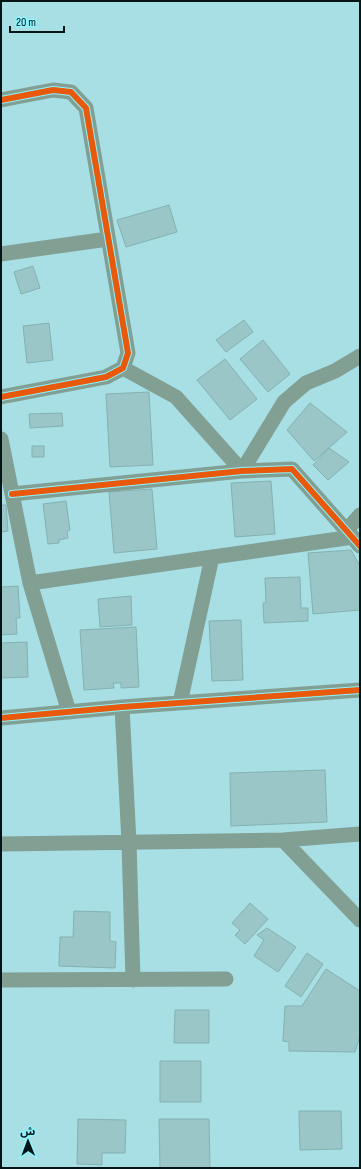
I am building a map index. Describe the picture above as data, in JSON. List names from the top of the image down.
{
  "scale_bar": "20 m",
  "north": "top"
}
